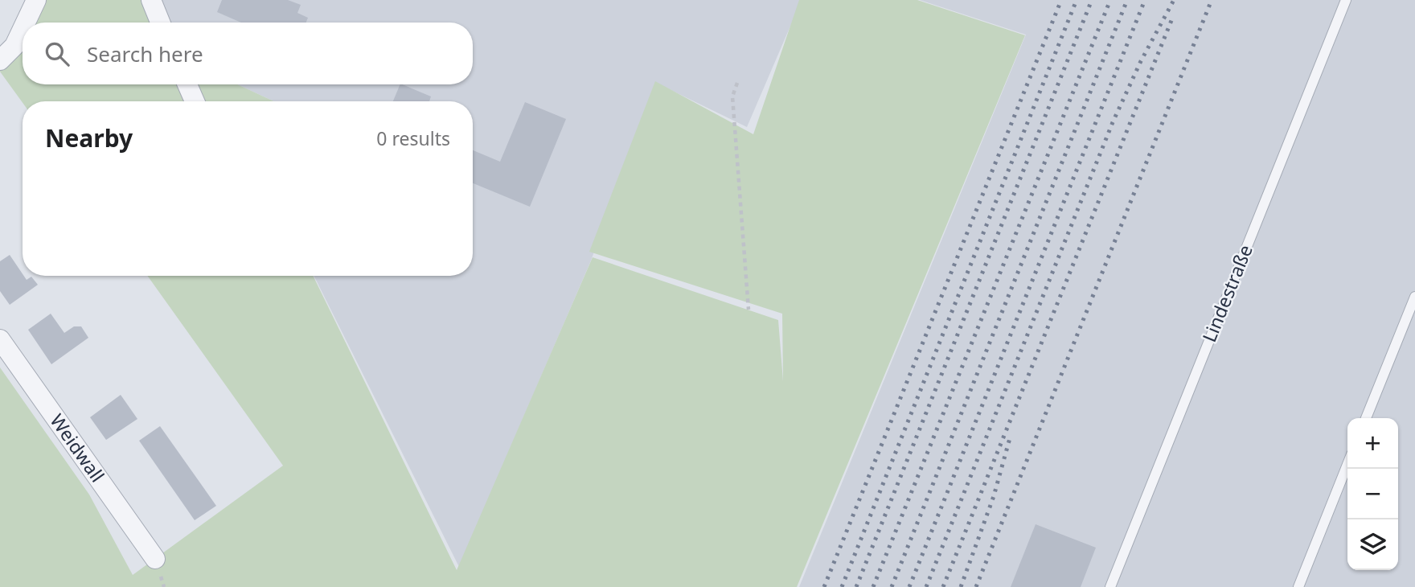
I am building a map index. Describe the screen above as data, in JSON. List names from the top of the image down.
{
  "streets": {
    "street": ["Weidwall"],
    "lane": ["Lindestraße"]
  },
  "page": {
    "search": "Search here",
    "heading": ["Nearby", "0 results"],
    "map_buttons": ["+", "−"]
  }
}
